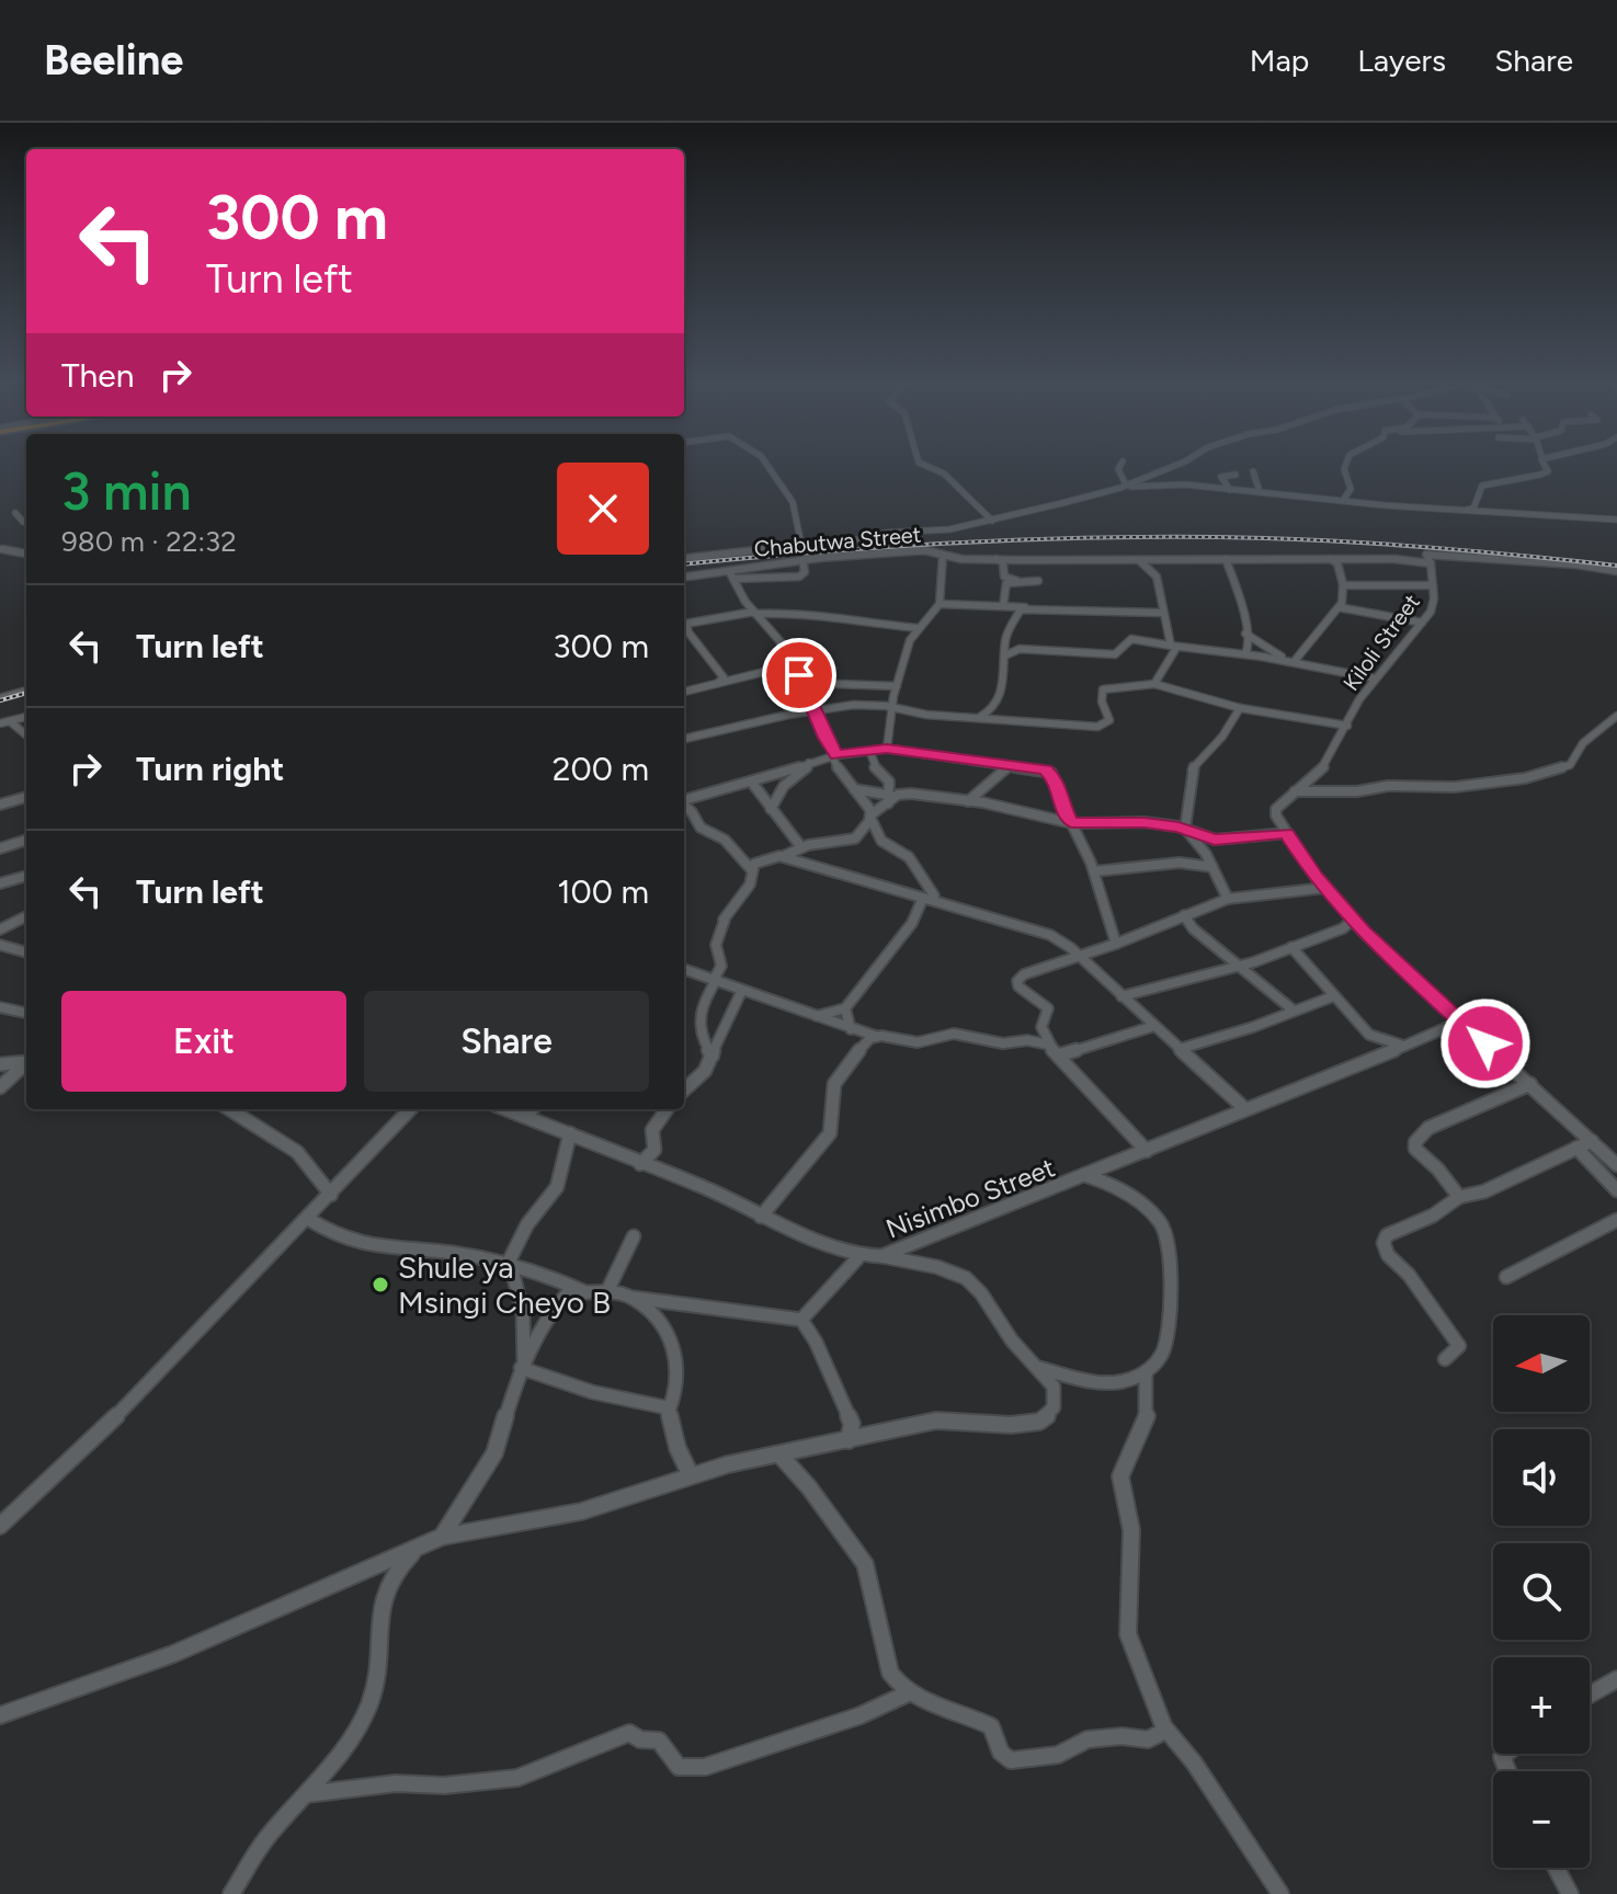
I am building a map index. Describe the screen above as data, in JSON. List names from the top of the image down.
{
  "streets": {
    "street": ["Chabutwa Street", "Kiloli Street", "Nisimbo Street"]
  },
  "crossings": [
    ["Chabutwa Street", "Kiloli Street"]
  ],
  "places": ["Shule ya Msingi Cheyo B"],
  "north": "left",
  "page": {
    "header": "Beeline",
    "nav": ["Map", "Layers", "Share"],
    "turn": ["300 m", "Turn left"],
    "then": "Then",
    "heading": ["3 min", "980 m · 22:32"],
    "list": [
      {
        "name": "Turn left",
        "value": "300 m"
      },
      {
        "name": "Turn right",
        "value": "200 m"
      },
      {
        "name": "Turn left",
        "value": "100 m"
      }
    ],
    "buttons": ["Exit", "Share"],
    "map_buttons": ["+", "−"]
  }
}
